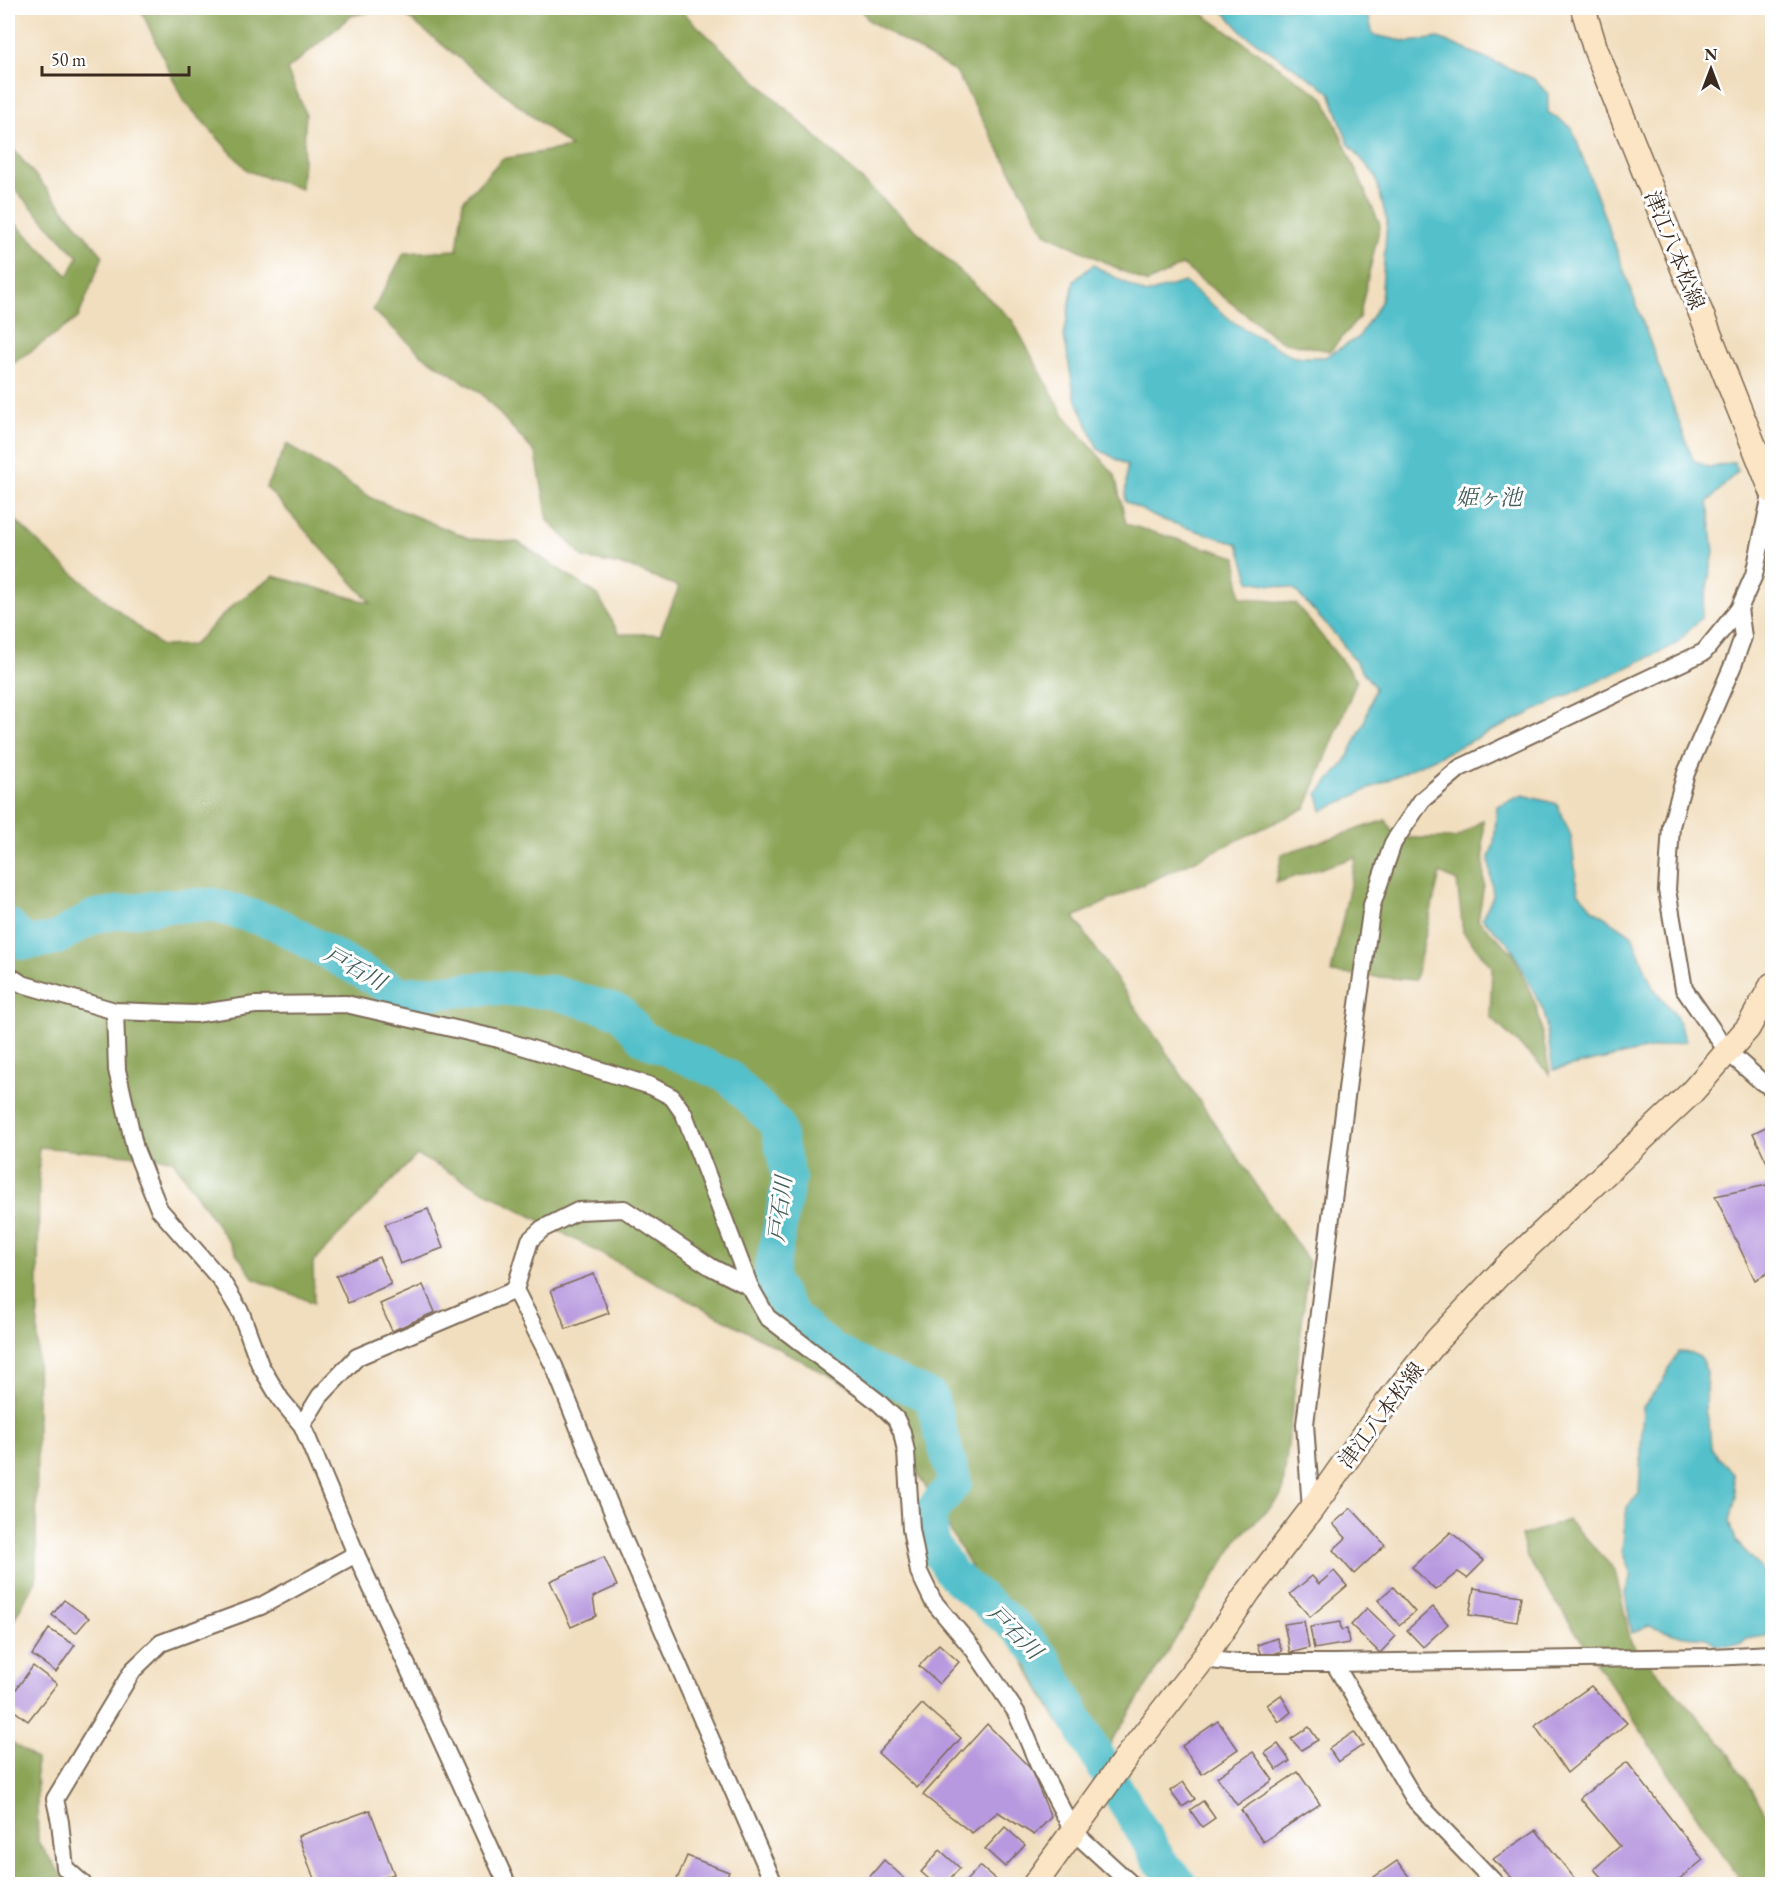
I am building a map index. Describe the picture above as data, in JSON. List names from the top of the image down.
{
  "streets": {
    "main road": ["津江八本松線"]
  },
  "water": ["姫ヶ池", "戸石川"],
  "scale_bar": "50 m",
  "north": "top"
}
